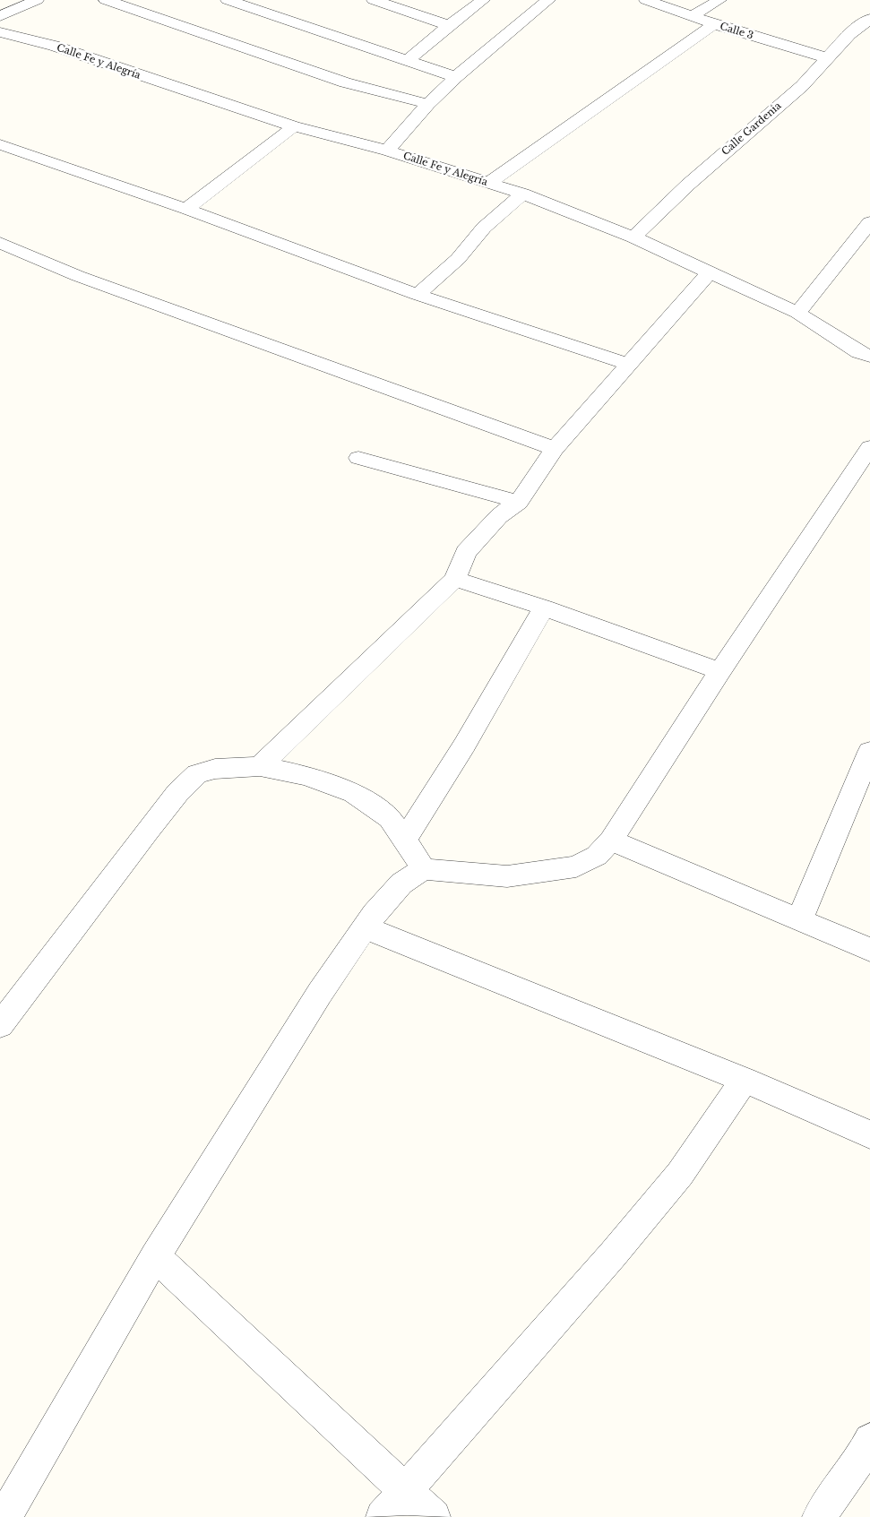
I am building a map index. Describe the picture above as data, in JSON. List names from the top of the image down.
{
  "streets": {
    "street": ["Calle 3", "Calle Fe y Alegría", "Calle Gardenia"]
  },
  "crossings": [
    ["Calle 3", "Calle Gardenia"],
    ["Calle Fe y Alegría", "Calle Gardenia"]
  ]
}
